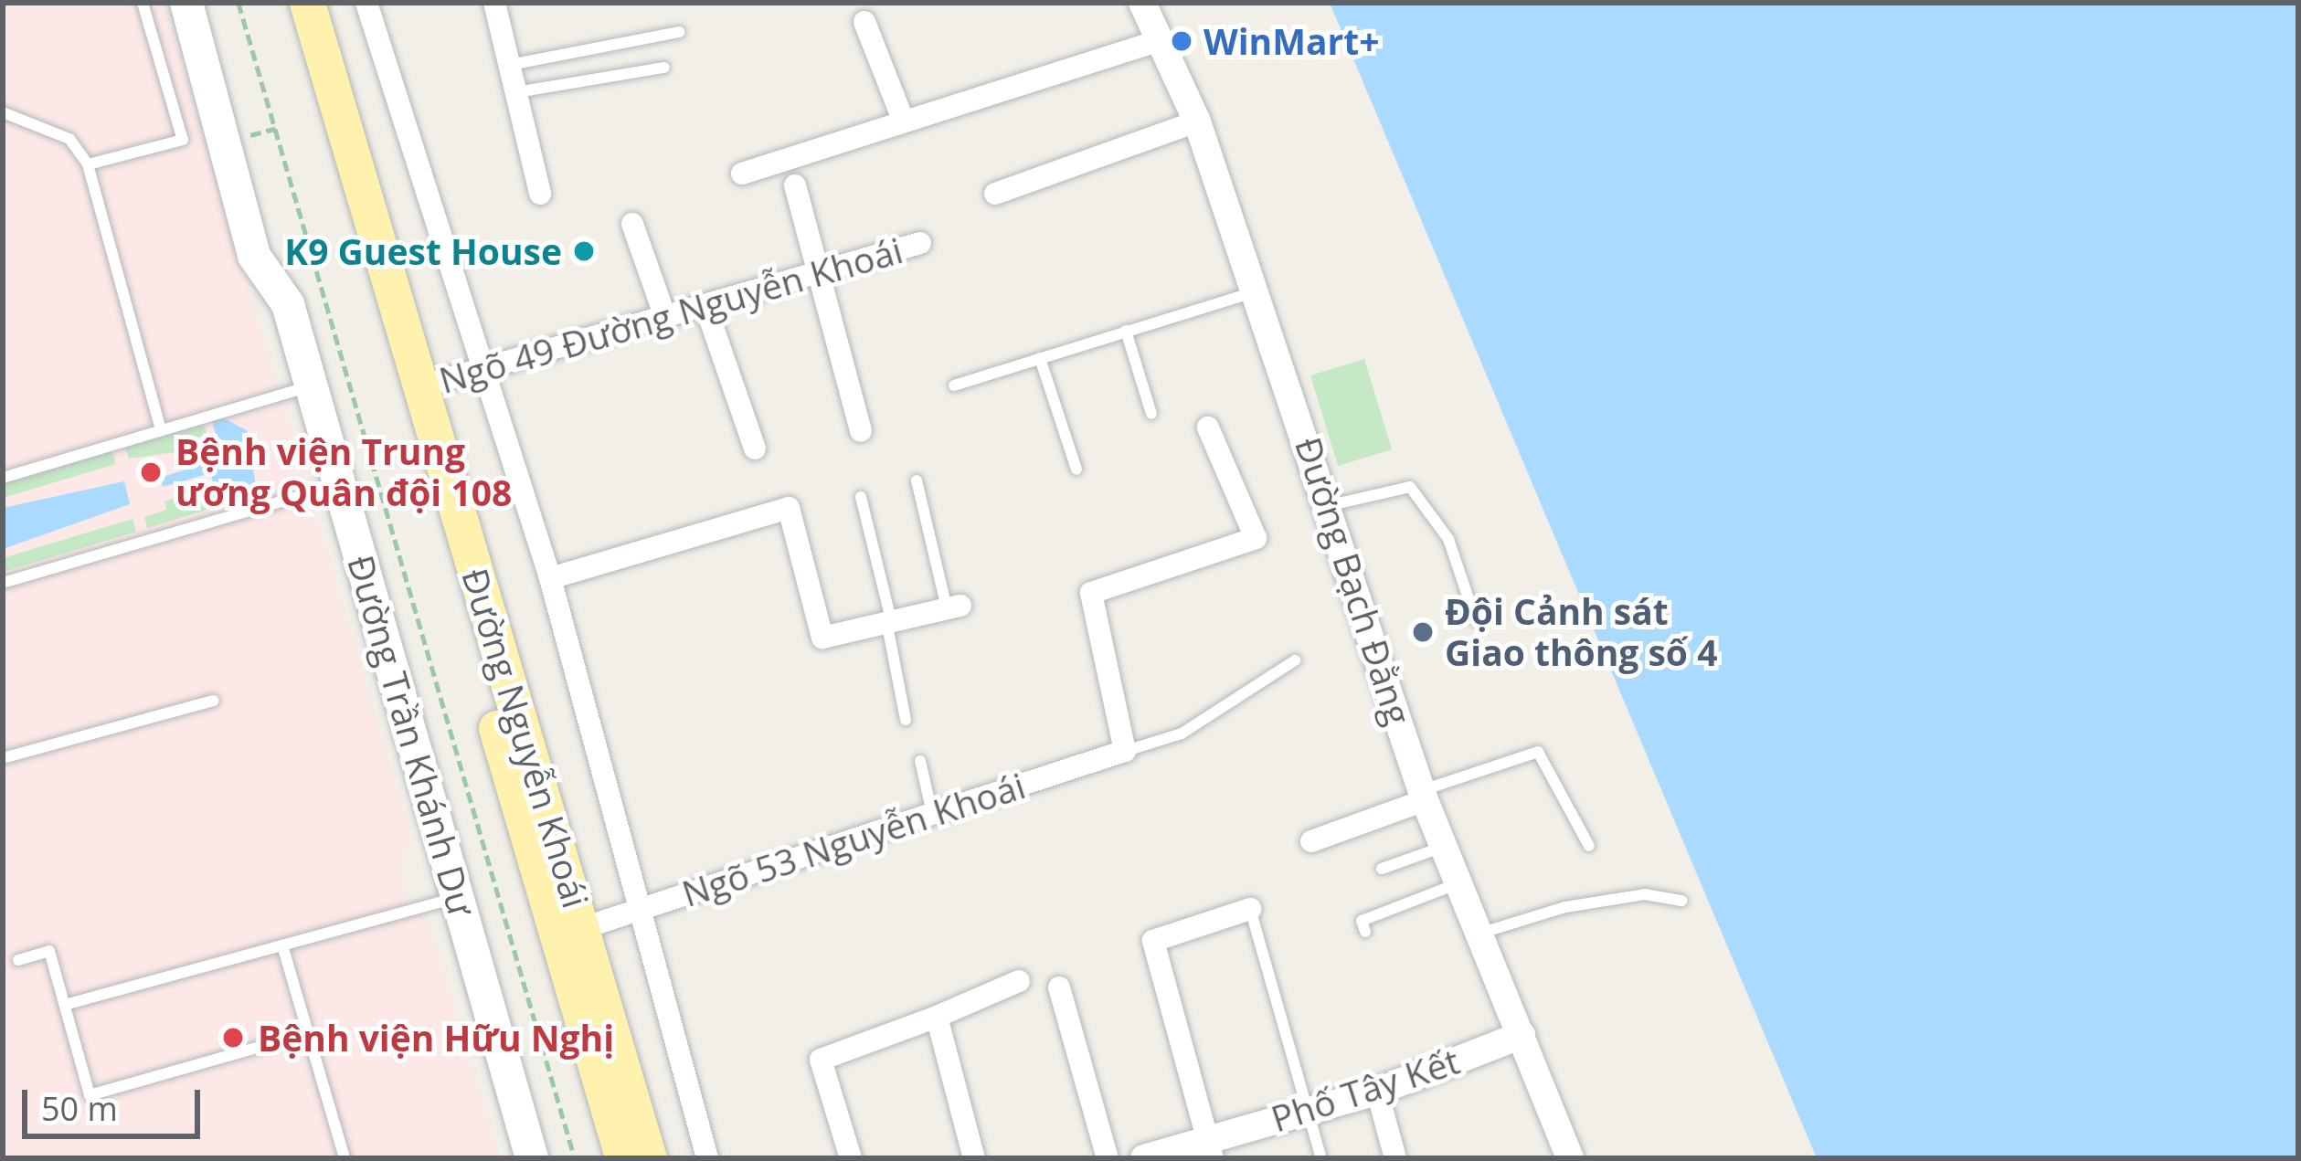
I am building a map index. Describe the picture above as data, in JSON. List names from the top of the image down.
{
  "streets": {
    "main road": ["Đường Trần Khánh Dư", "Đường Nguyễn Khoái"],
    "street": [
      "Ngõ 49 Đường Nguyễn Khoái",
      "Đường Bạch Đằng",
      "Ngõ 53 Nguyễn Khoái",
      "Phố Tây Kết"
    ]
  },
  "crossings": [
    ["Ngõ 49 Đường Nguyễn Khoái", "Đường Nguyễn Khoái"],
    ["Đường Bạch Đằng", "Phố Tây Kết"],
    ["Đường Nguyễn Khoái", "Ngõ 53 Nguyễn Khoái"]
  ],
  "places": [
    "WinMart+",
    "K9 Guest House",
    "Bệnh viện Trung ương Quân đội 108",
    "Đội Cảnh sát Giao thông số 4",
    "Bệnh viện Hữu Nghị"
  ],
  "scale_bar": "50 m"
}
